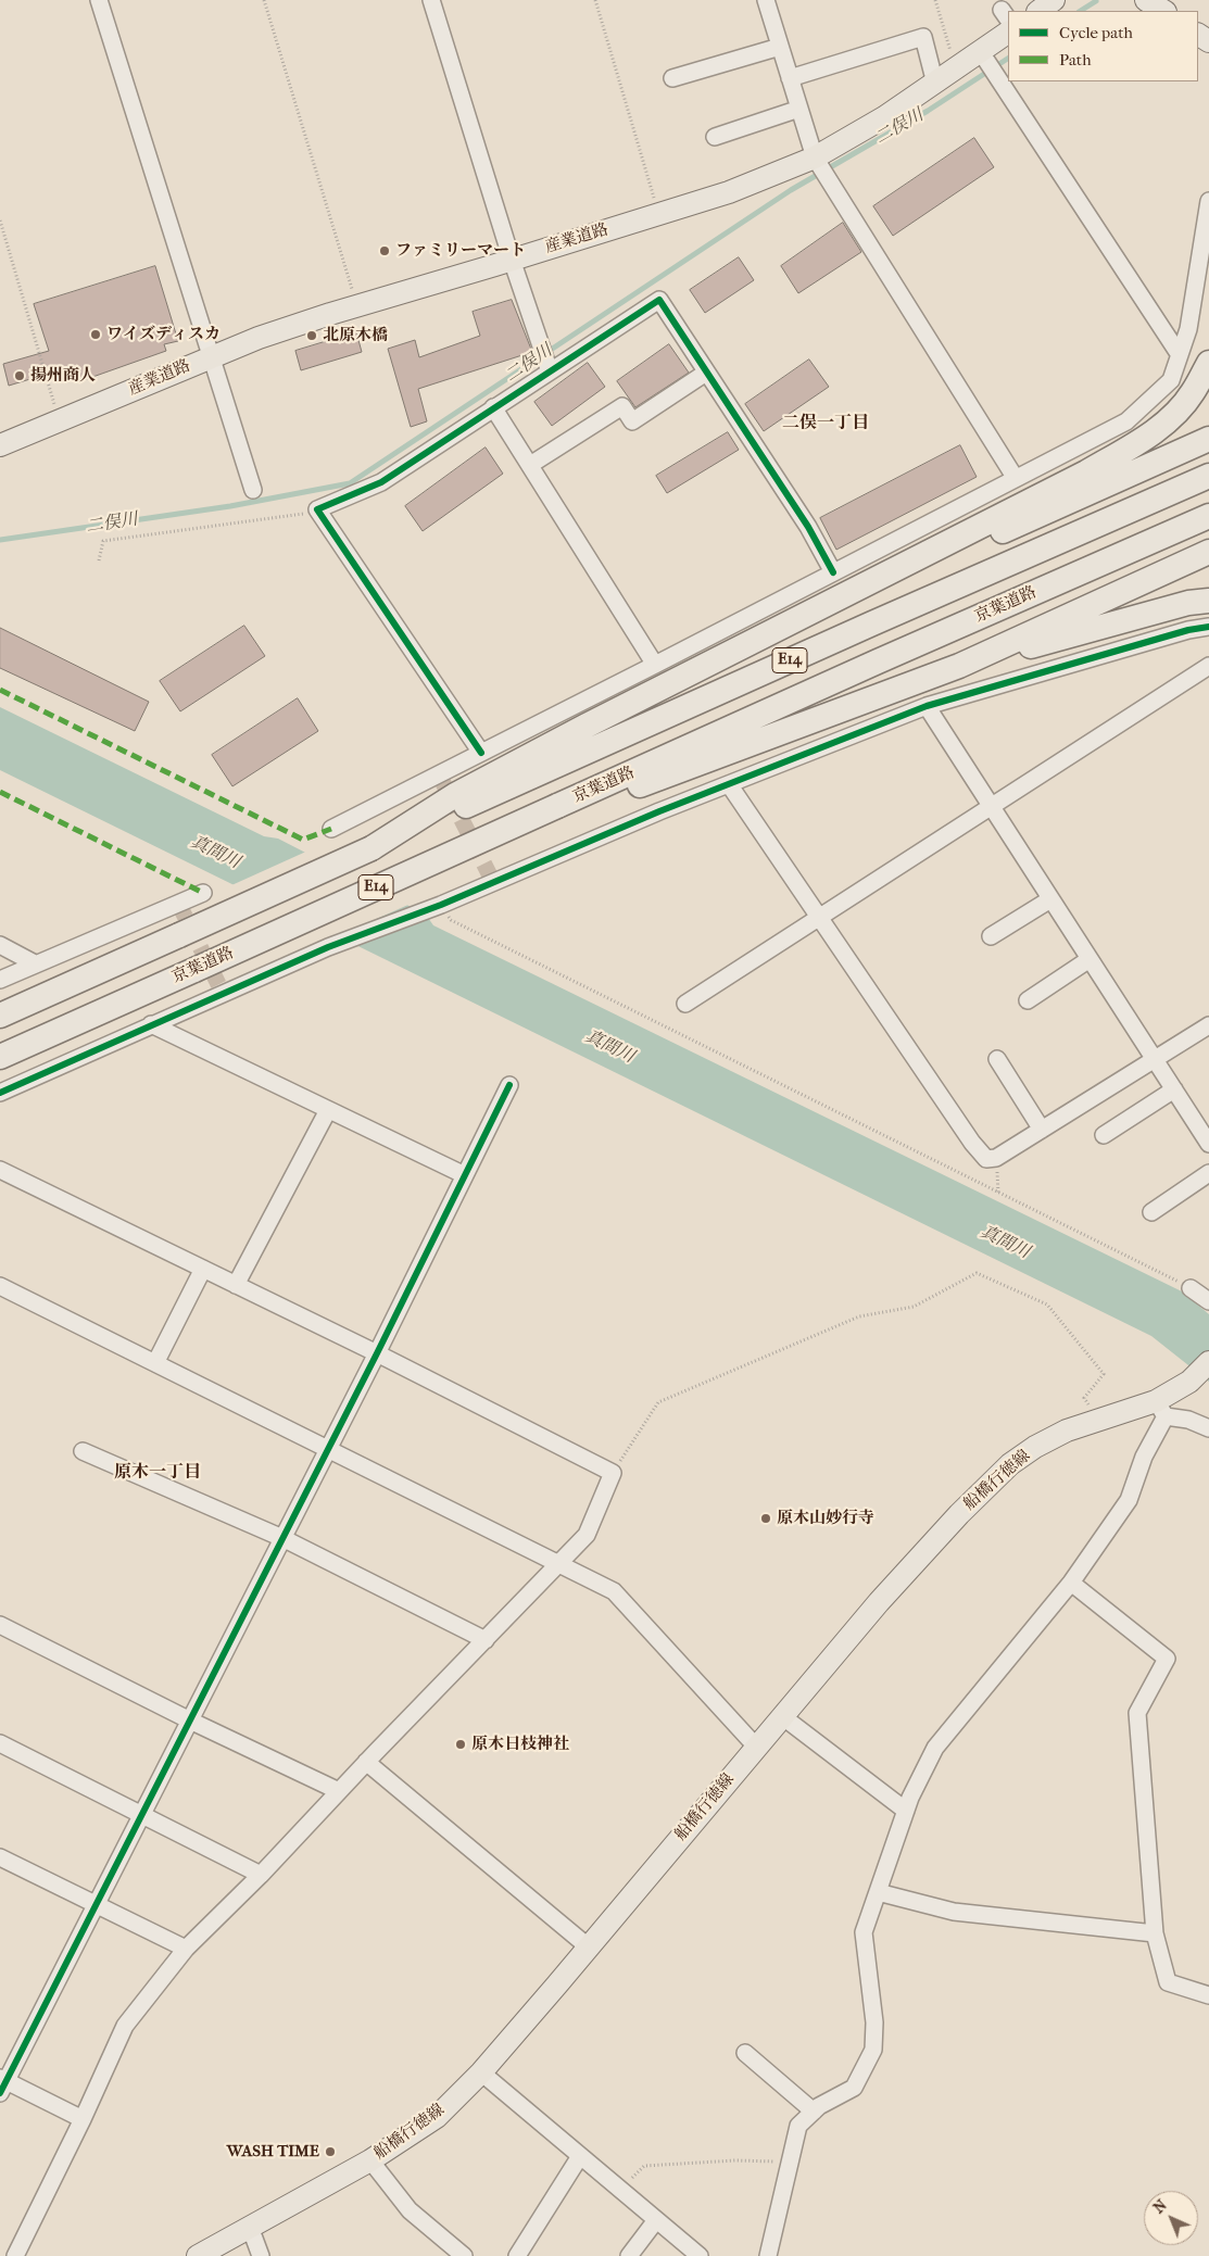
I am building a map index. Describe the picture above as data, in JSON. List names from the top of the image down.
{
  "streets": {
    "highway": ["京葉道路", "E14"],
    "main road": ["産業道路", "船橋行徳線"]
  },
  "districts": ["二俣一丁目", "原木一丁目"],
  "water": ["二俣川", "真間川"],
  "places": [
    "ファミリーマート",
    "ワイズディスカ",
    "北原木橋",
    "揚州商人",
    "原木山妙行寺",
    "原木日枝神社",
    "WASH TIME"
  ],
  "legend": ["Cycle path", "Path"],
  "north": "top left"
}
